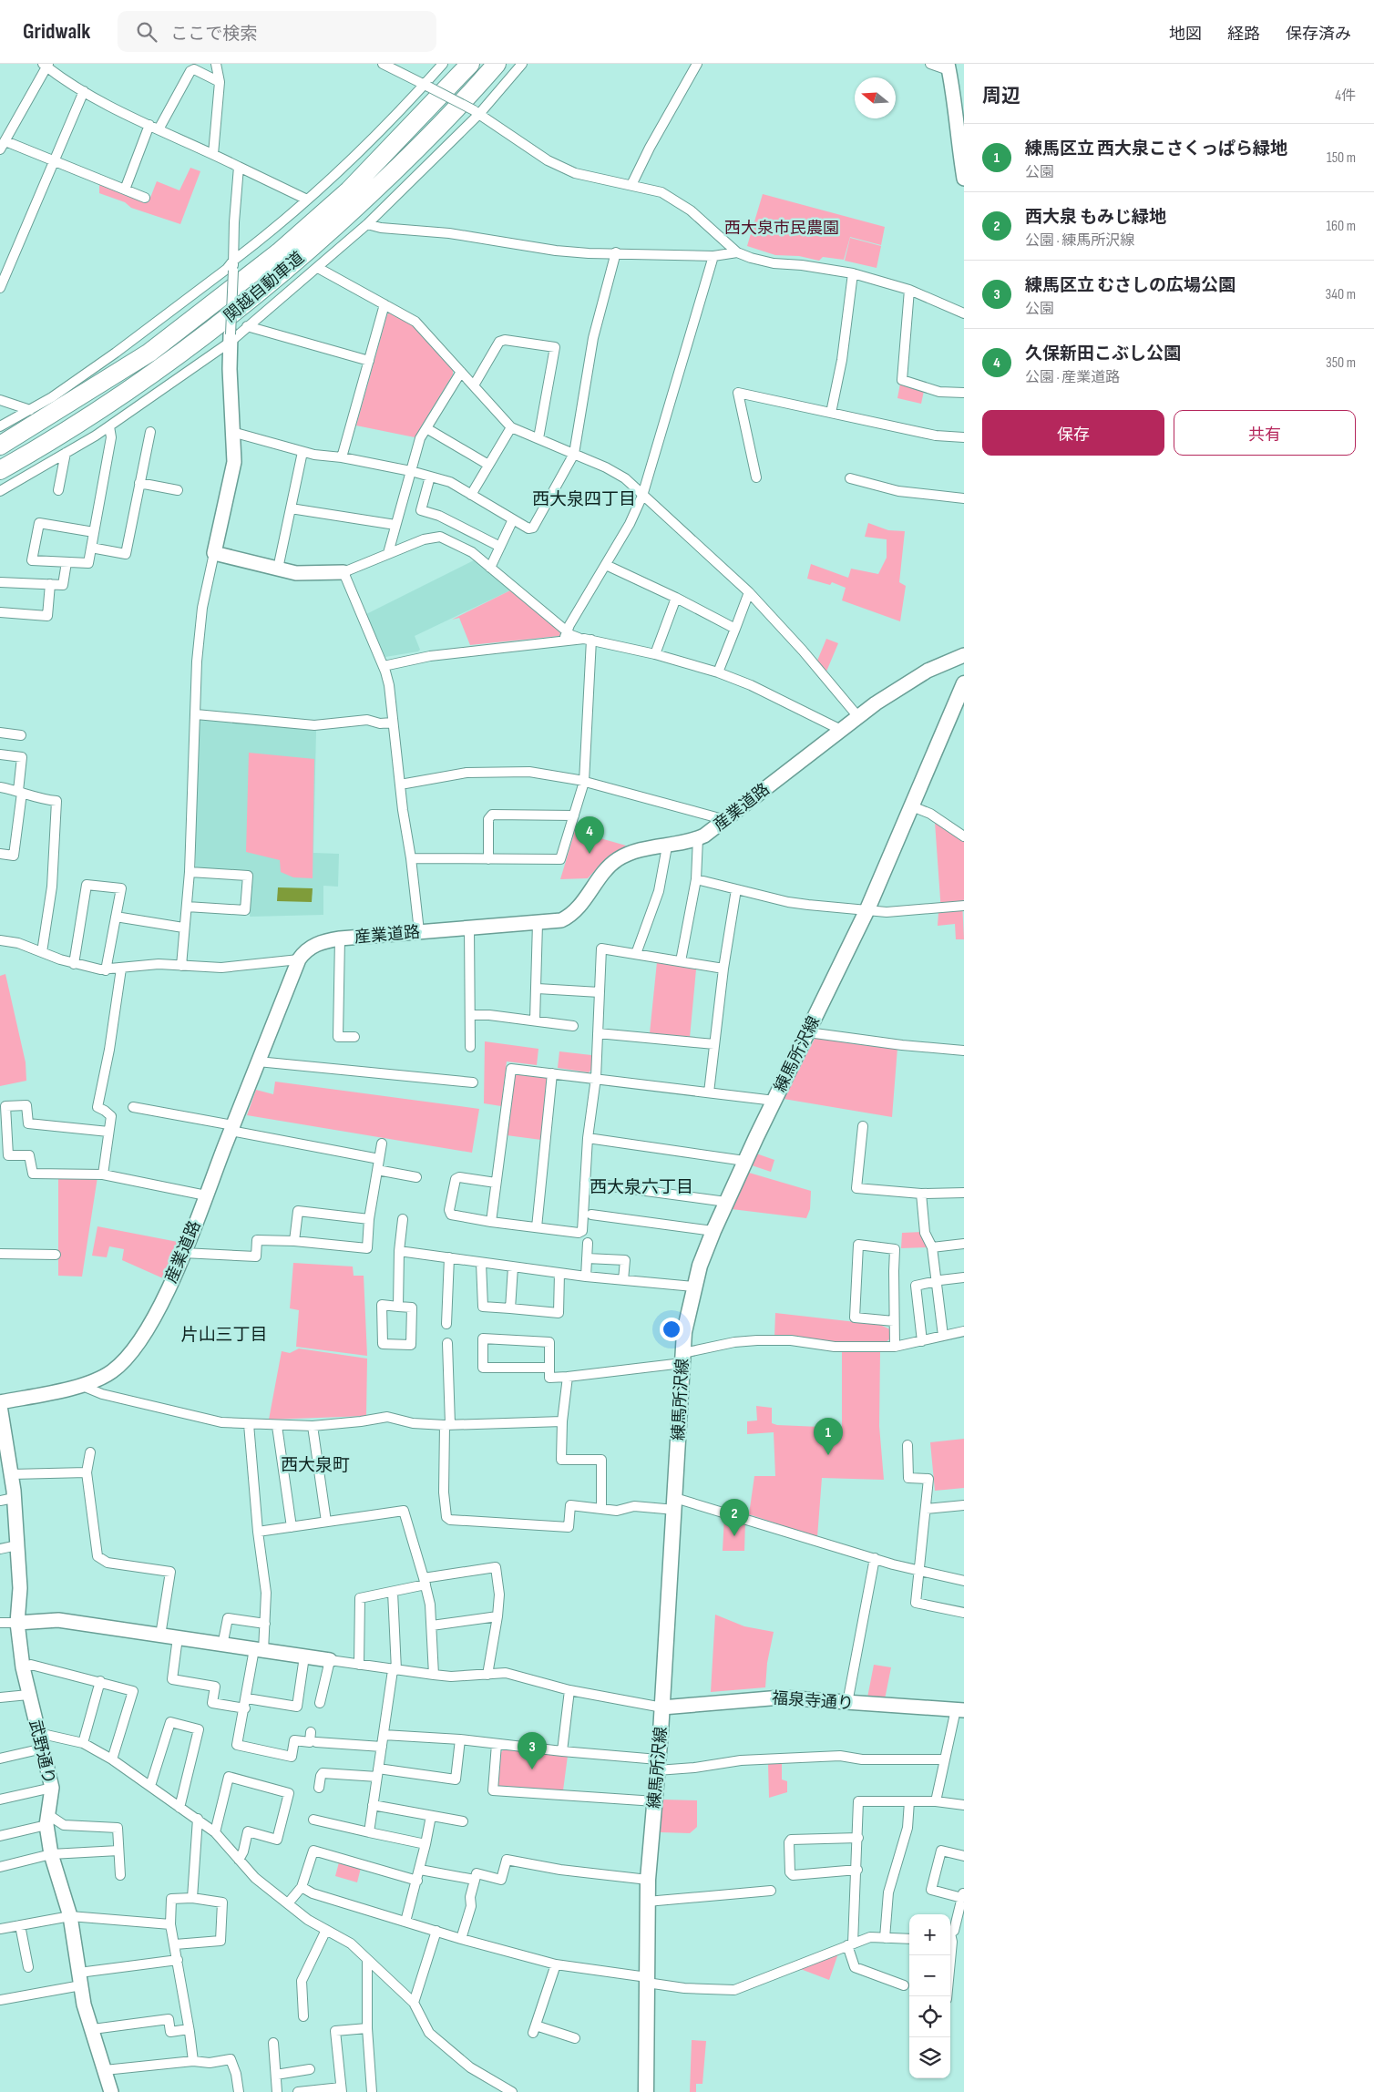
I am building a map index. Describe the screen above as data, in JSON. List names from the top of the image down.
{
  "streets": {
    "highway": ["関越自動車道"],
    "main road": ["練馬所沢線"],
    "street": ["産業道路", "福泉寺通り", "武野通り"]
  },
  "crossings": [
    ["産業道路", "武野通り"],
    ["練馬所沢線", "福泉寺通り"]
  ],
  "districts": [
    "西大泉四丁目",
    "西大泉六丁目",
    "片山三丁目",
    "西大泉町"
  ],
  "parks": ["西大泉市民農園"],
  "north": "left",
  "page": {
    "header": "Gridwalk",
    "search": "ここで検索",
    "nav": ["地図", "経路", "保存済み"],
    "heading": ["周辺", "4件"],
    "list": [
      {
        "mark": "1",
        "name": "練馬区立 西大泉こさくっぱら緑地",
        "note": "公園",
        "value": "150 m"
      },
      {
        "mark": "2",
        "name": "西大泉 もみじ緑地",
        "note": "公園 · 練馬所沢線",
        "value": "160 m"
      },
      {
        "mark": "3",
        "name": "練馬区立 むさしの広場公園",
        "note": "公園",
        "value": "340 m"
      },
      {
        "mark": "4",
        "name": "久保新田こぶし公園",
        "note": "公園 · 産業道路",
        "value": "350 m"
      }
    ],
    "buttons": ["保存", "共有"],
    "pins": [
      "4",
      "1",
      "2",
      "3"
    ],
    "map_buttons": ["+", "−"]
  }
}
